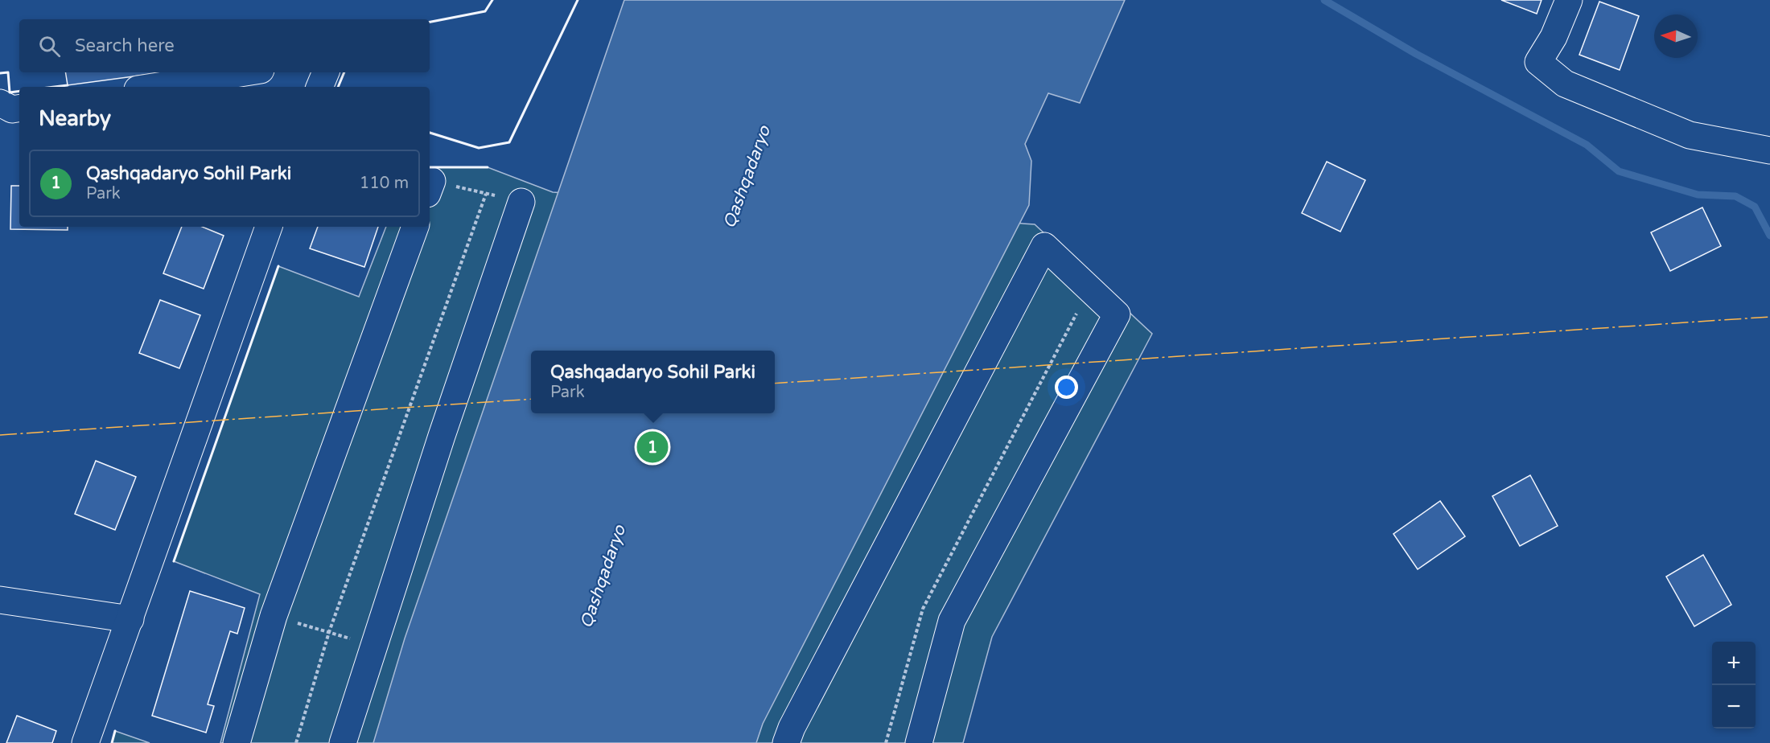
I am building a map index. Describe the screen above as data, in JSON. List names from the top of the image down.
{
  "water": ["Qashqadaryo"],
  "north": "left",
  "page": {
    "search": "Search here",
    "heading": "Nearby",
    "list": [
      {
        "mark": "1",
        "name": "Qashqadaryo Sohil Parki",
        "note": "Park",
        "value": "110 m"
      }
    ],
    "popup": ["Qashqadaryo Sohil Parki", "Park"],
    "pins": "1",
    "map_buttons": ["+", "−"]
  }
}
